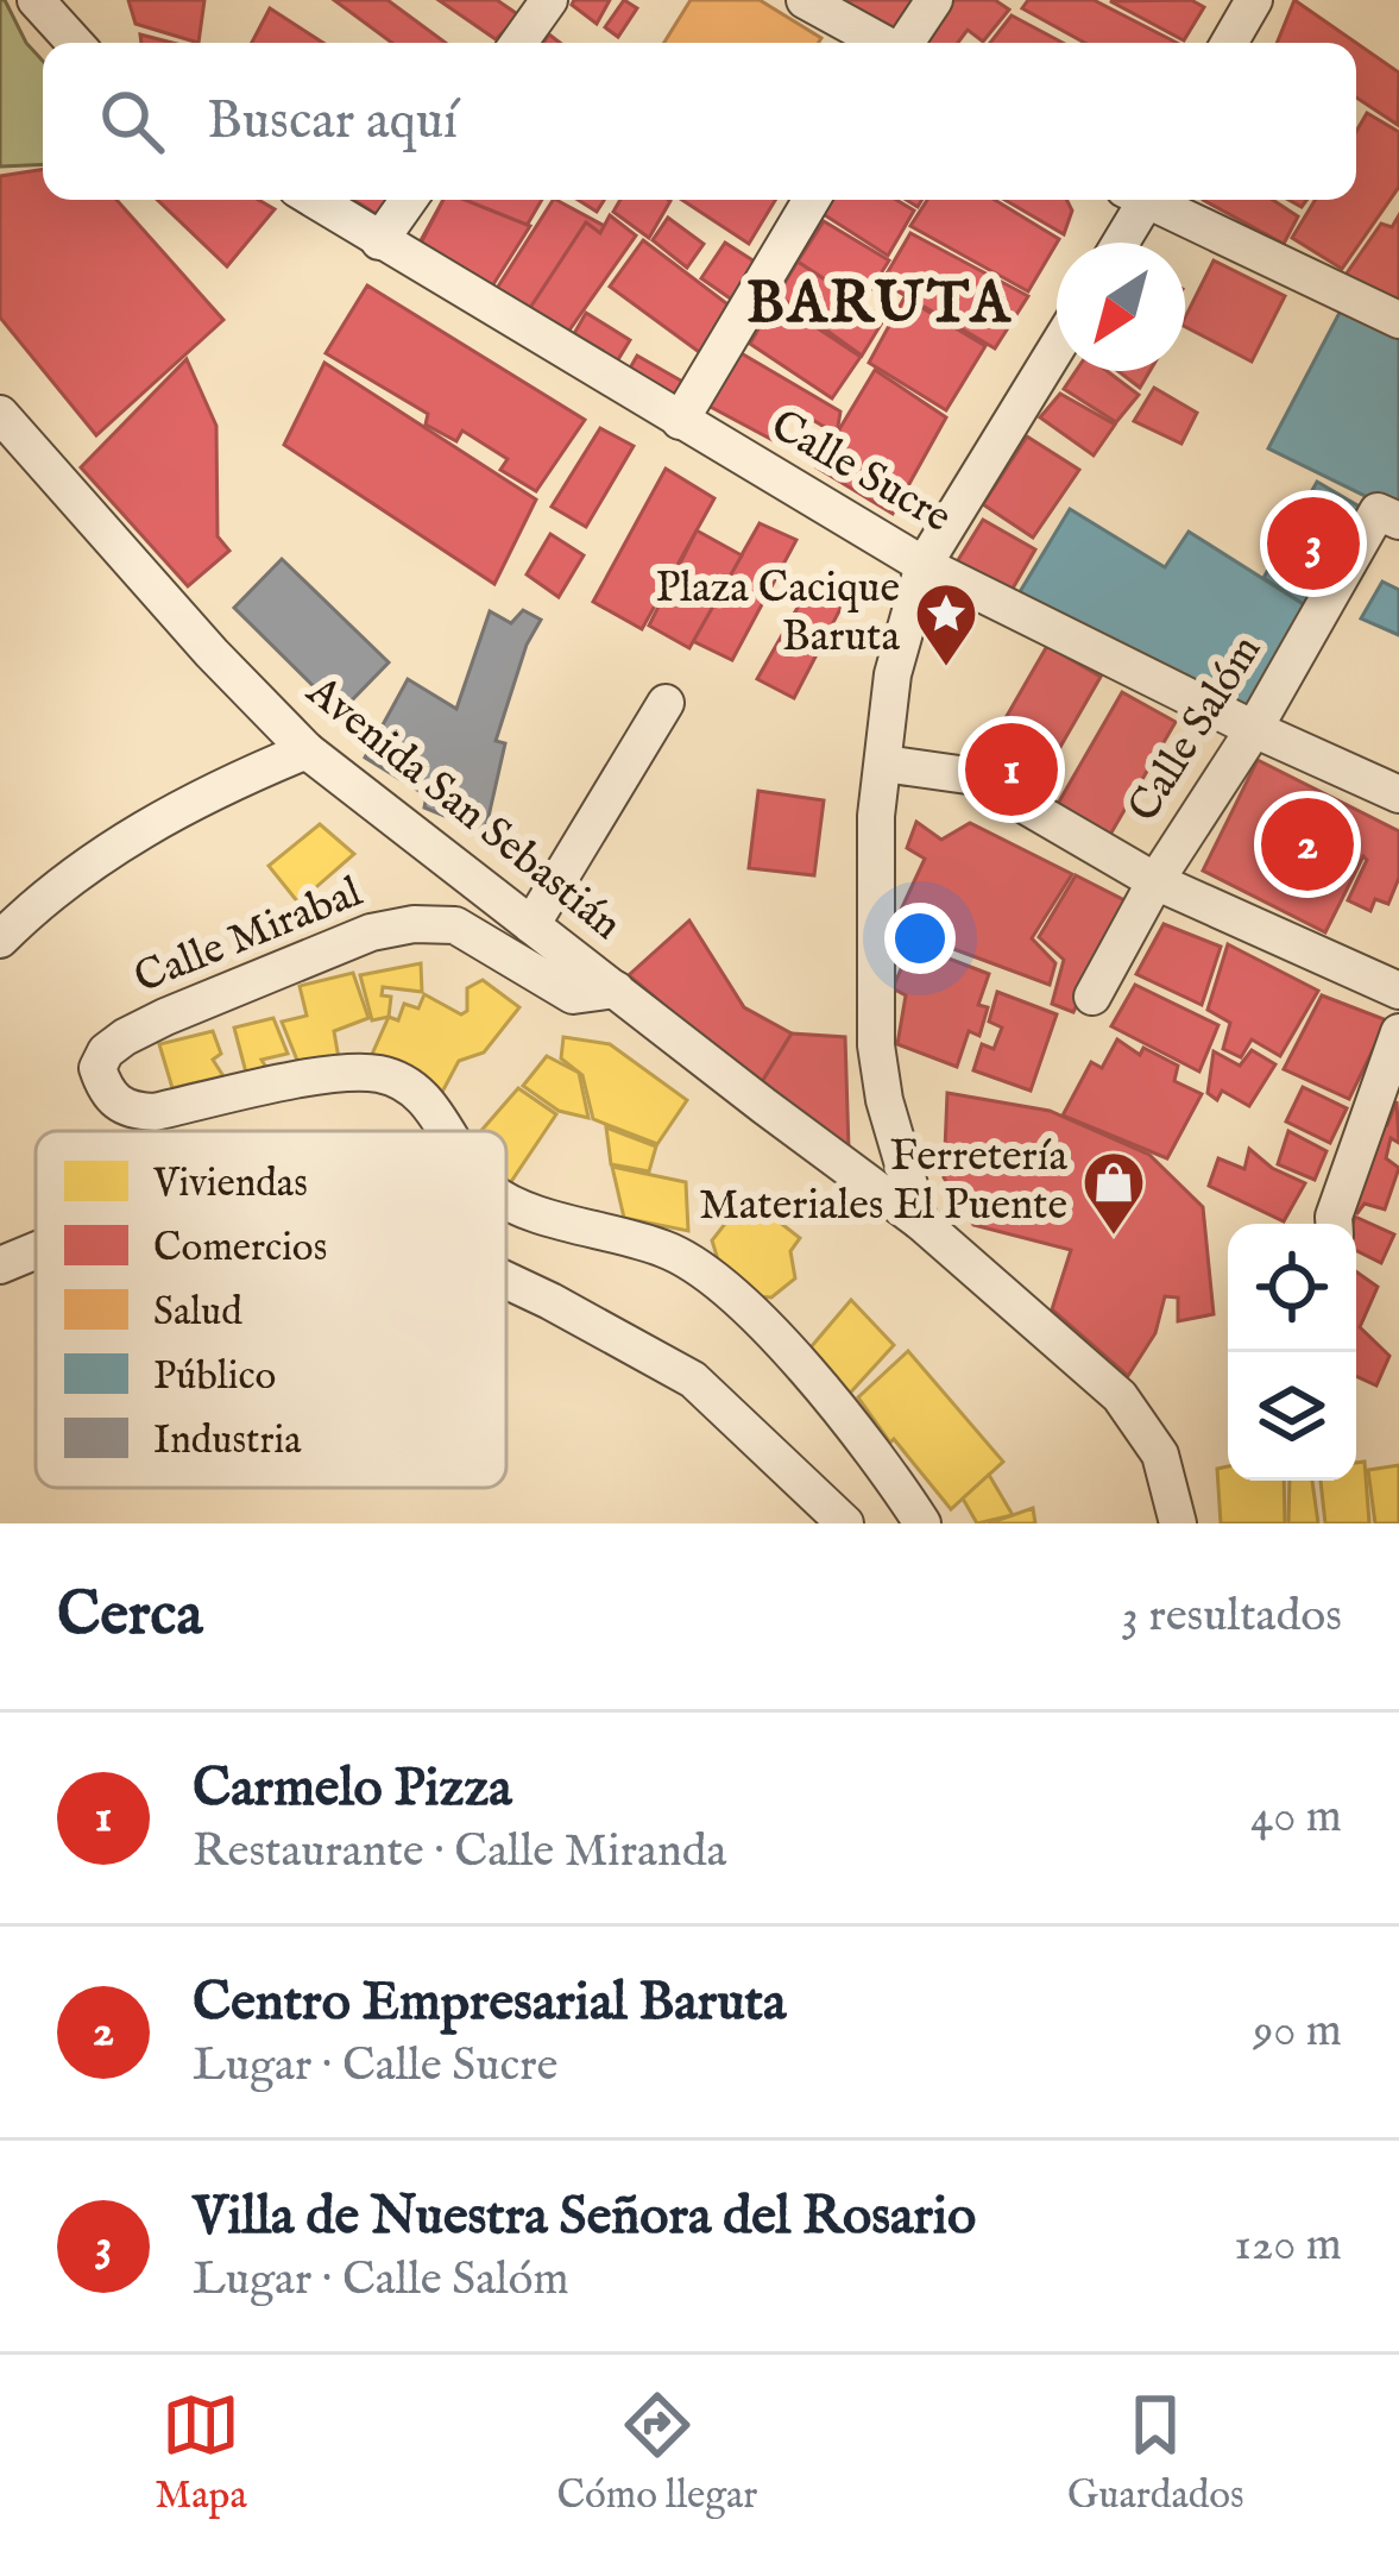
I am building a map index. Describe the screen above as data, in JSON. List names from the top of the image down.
{
  "streets": {
    "street": [
      "Calle Sucre",
      "Calle Salóm",
      "Avenida San Sebastián",
      "Calle Mirabal"
    ]
  },
  "crossings": [
    ["Calle Sucre", "Calle Salóm"],
    ["Avenida San Sebastián", "Calle Mirabal"]
  ],
  "districts": ["BARUTA"],
  "places": {
    "place": ["Plaza Cacique Baruta"],
    "shop": ["Ferretería Materiales El Puente"]
  },
  "legend": [
    "Viviendas",
    "Comercios",
    "Salud",
    "Público",
    "Industria"
  ],
  "north": "bottom left",
  "page": {
    "search": "Buscar aquí",
    "pins": ["3", "1", "2"],
    "heading": ["Cerca", "3 resultados"],
    "list": [
      {
        "mark": "1",
        "name": "Carmelo Pizza",
        "note": "Restaurante · Calle Miranda",
        "value": "40 m"
      },
      {
        "mark": "2",
        "name": "Centro Empresarial Baruta",
        "note": "Lugar · Calle Sucre",
        "value": "90 m"
      },
      {
        "mark": "3",
        "name": "Villa de Nuestra Señora del Rosario",
        "note": "Lugar · Calle Salóm",
        "value": "120 m"
      }
    ],
    "nav": ["Mapa", "Cómo llegar", "Guardados"]
  }
}
